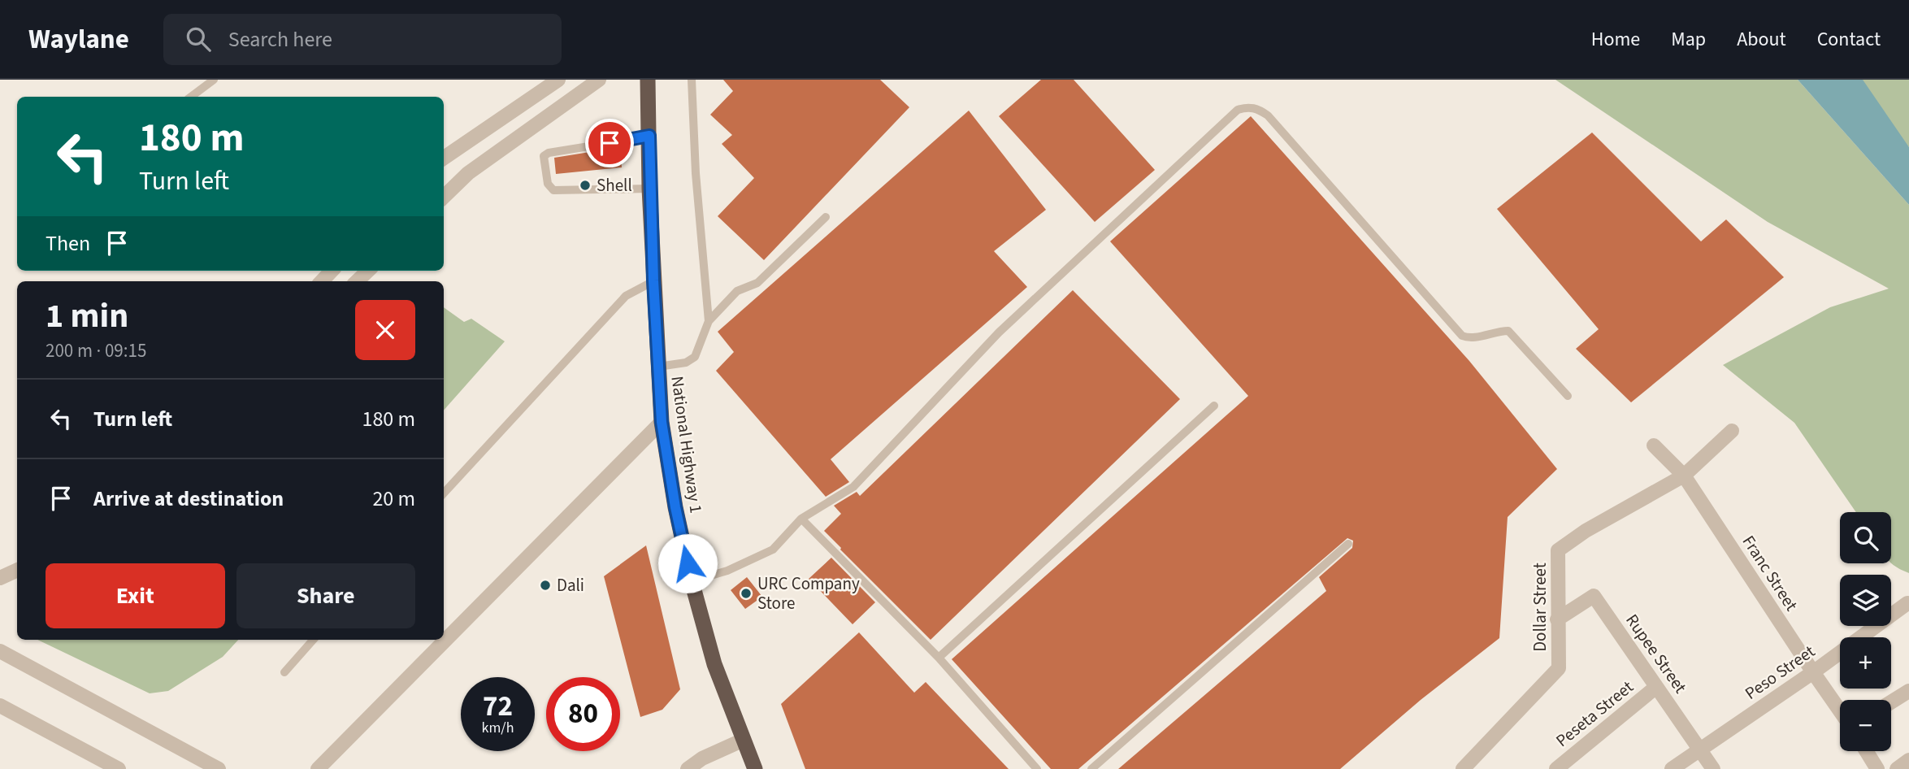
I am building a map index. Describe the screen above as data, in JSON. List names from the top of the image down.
{
  "streets": {
    "highway": ["National Highway 1"],
    "street": [
      "Franc Street",
      "Dollar Street",
      "Rupee Street",
      "Peso Street",
      "Peseta Street"
    ]
  },
  "crossings": [
    ["Franc Street", "Dollar Street"],
    ["Franc Street", "Peso Street"],
    ["Dollar Street", "Rupee Street"],
    ["Rupee Street", "Peso Street"],
    ["Rupee Street", "Peseta Street"]
  ],
  "places": ["Shell", "Dali", "URC Company Store"],
  "page": {
    "header": "Waylane",
    "search": "Search here",
    "nav": [
      "Home",
      "Map",
      "About",
      "Contact"
    ],
    "turn": ["180 m", "Turn left"],
    "then": "Then",
    "heading": ["1 min", "200 m · 09:15"],
    "list": [
      {
        "name": "Turn left",
        "value": "180 m"
      },
      {
        "name": "Arrive at destination",
        "value": "20 m"
      }
    ],
    "map_buttons": ["+", "−"],
    "buttons": ["Exit", "Share"],
    "speed": "72 km/h",
    "limit": "80"
  }
}
